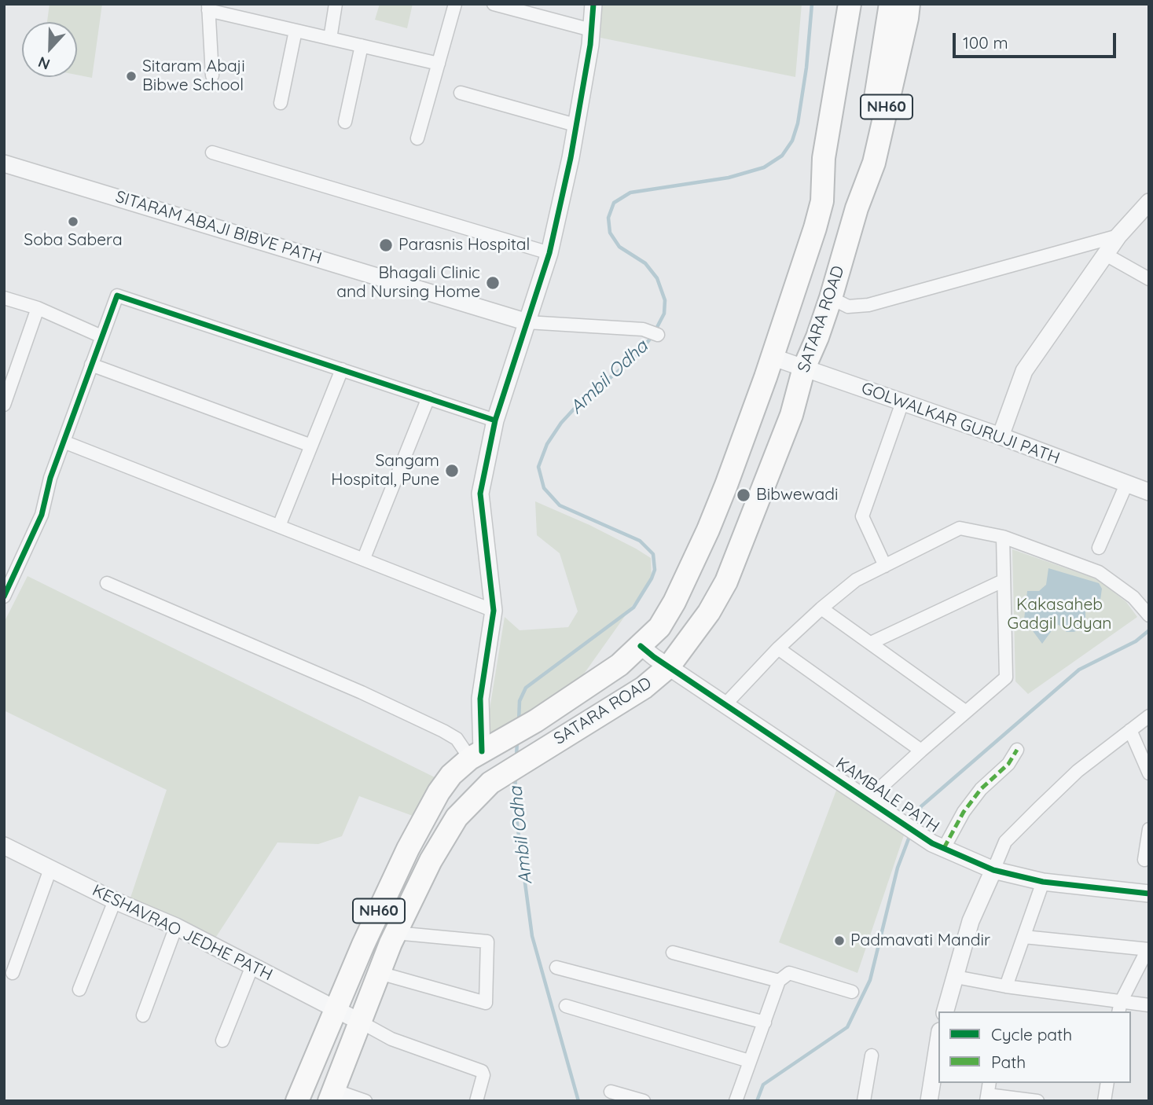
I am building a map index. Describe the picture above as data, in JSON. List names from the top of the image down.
{
  "streets": {
    "highway": ["NH60", "SATARA ROAD"],
    "street": [
      "SITARAM ABAJI BIBVE PATH",
      "GOLWALKAR GURUJI PATH",
      "KAMBALE PATH",
      "KESHAVRAO JEDHE PATH"
    ]
  },
  "crossings": [
    ["SATARA ROAD", "GOLWALKAR GURUJI PATH"],
    ["SATARA ROAD", "KAMBALE PATH"],
    ["SATARA ROAD", "KESHAVRAO JEDHE PATH"]
  ],
  "water": ["Ambil Odha"],
  "parks": ["Kakasaheb Gadgil Udyan"],
  "places": [
    "Sitaram Abaji Bibwe School",
    "Soba Sabera",
    "Parasnis Hospital",
    "Bhagali Clinic and Nursing Home",
    "Sangam Hospital, Pune",
    "Bibwewadi",
    "Padmavati Mandir"
  ],
  "legend": ["Cycle path", "Path"],
  "scale_bar": "100 m",
  "north": "bottom"
}
